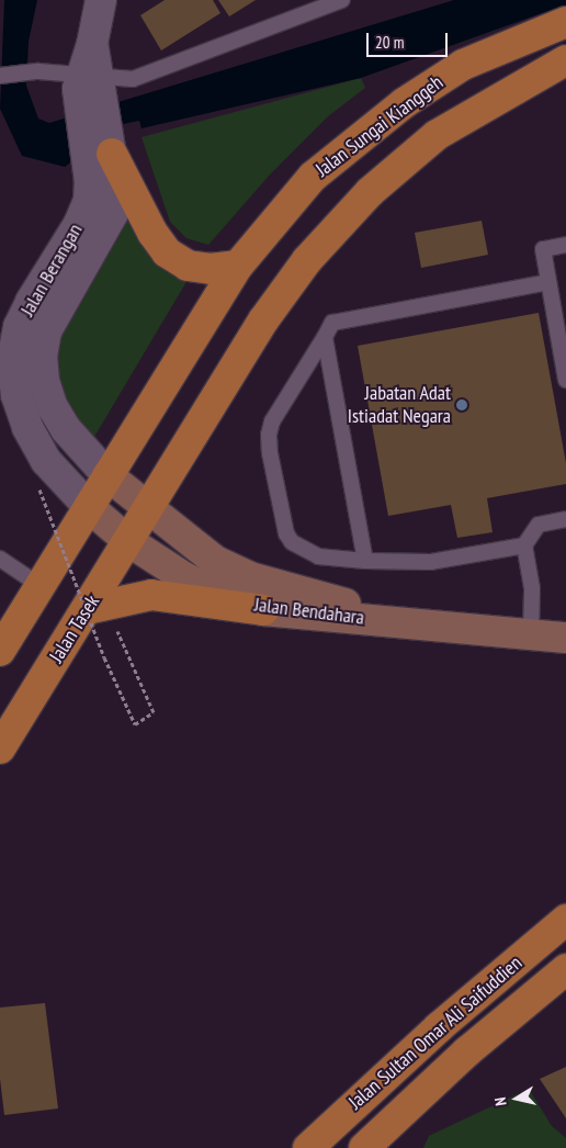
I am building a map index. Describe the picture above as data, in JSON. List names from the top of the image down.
{
  "streets": {
    "main road": [
      "Jalan Sungai Kianggeh",
      "Jalan Bendahara",
      "Jalan Tasek",
      "Jalan Sultan Omar Ali Saifuddien"
    ],
    "street": ["Jalan Berangan"]
  },
  "crossings": [
    ["Jalan Sungai Kianggeh", "Jalan Berangan"],
    ["Jalan Sungai Kianggeh", "Jalan Bendahara"],
    ["Jalan Berangan", "Jalan Bendahara"],
    ["Jalan Bendahara", "Jalan Tasek"]
  ],
  "places": ["Jabatan Adat Istiadat Negara"],
  "scale_bar": "20 m",
  "north": "left"
}
